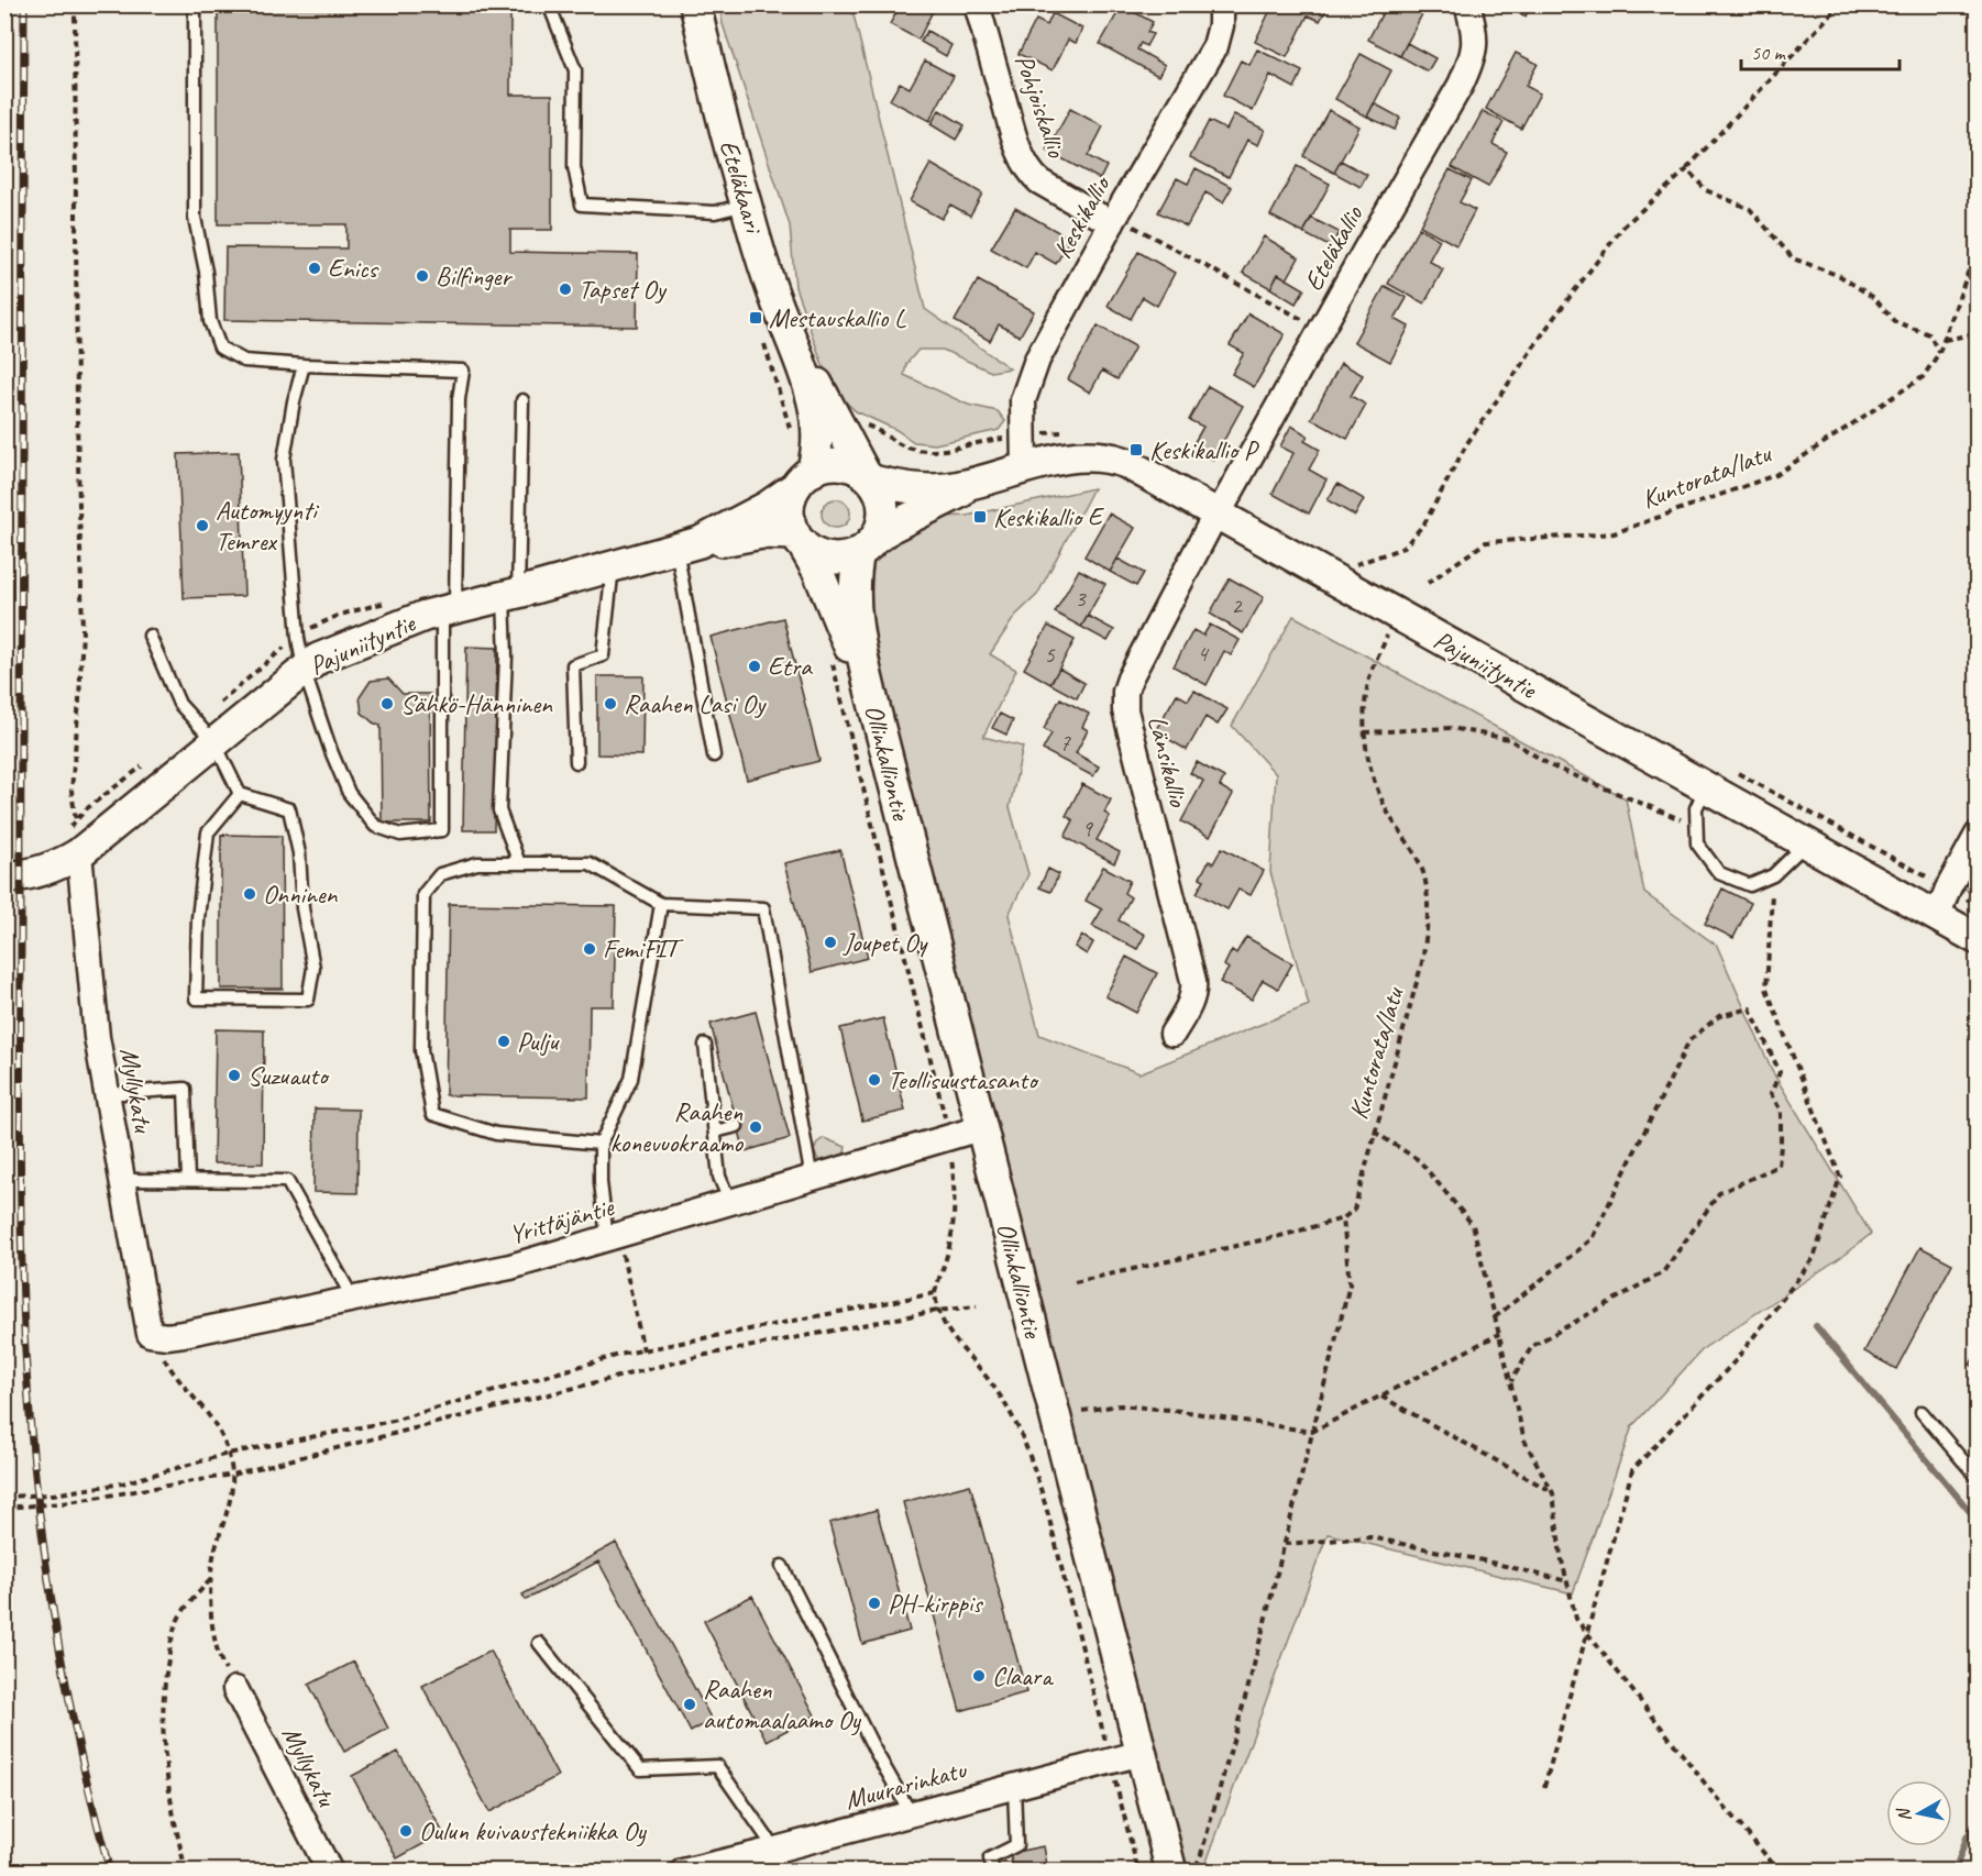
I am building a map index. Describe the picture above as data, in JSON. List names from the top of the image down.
{
  "streets": {
    "street": [
      "Pohjoiskallio",
      "Eteläkaari",
      "Keskikallio",
      "Eteläkallio",
      "Pajuniityntie",
      "Länsikallio",
      "Ollinkalliontie",
      "Myllykatu",
      "Yrittäjäntie",
      "Muurarinkatu"
    ],
    "path": ["Kuntorata/latu"]
  },
  "crossings": [
    ["Pohjoiskallio", "Keskikallio"],
    ["Eteläkaari", "Pajuniityntie"],
    ["Eteläkaari", "Ollinkalliontie"],
    ["Keskikallio", "Pajuniityntie"],
    ["Eteläkallio", "Pajuniityntie"],
    ["Eteläkallio", "Länsikallio"],
    ["Pajuniityntie", "Länsikallio"],
    ["Pajuniityntie", "Ollinkalliontie"],
    ["Pajuniityntie", "Myllykatu"],
    ["Ollinkalliontie", "Yrittäjäntie"],
    ["Ollinkalliontie", "Muurarinkatu"],
    ["Myllykatu", "Yrittäjäntie"]
  ],
  "places": {
    "other": [
      "Enics",
      "Bilfinger",
      "Tapset Oy",
      "Automyynti Temrex",
      "Etra",
      "Sähkö-Hänninen",
      "Raahen Lasi Oy",
      "Onninen",
      "Joupet Oy",
      "FemiFIT",
      "Pulju",
      "Suzuauto",
      "Teollisuustasanto",
      "Raahen konevuokraamo",
      "PH-kirppis",
      "Claara",
      "Raahen automaalaamo Oy",
      "Oulun kuivaustekniikka Oy"
    ],
    "transit": ["Mestauskallio L", "Keskikallio P", "Keskikallio E"]
  },
  "house_numbers": [
    "3",
    "2",
    "4",
    "5",
    "7",
    "9"
  ],
  "scale_bar": "50 m",
  "north": "left"
}
